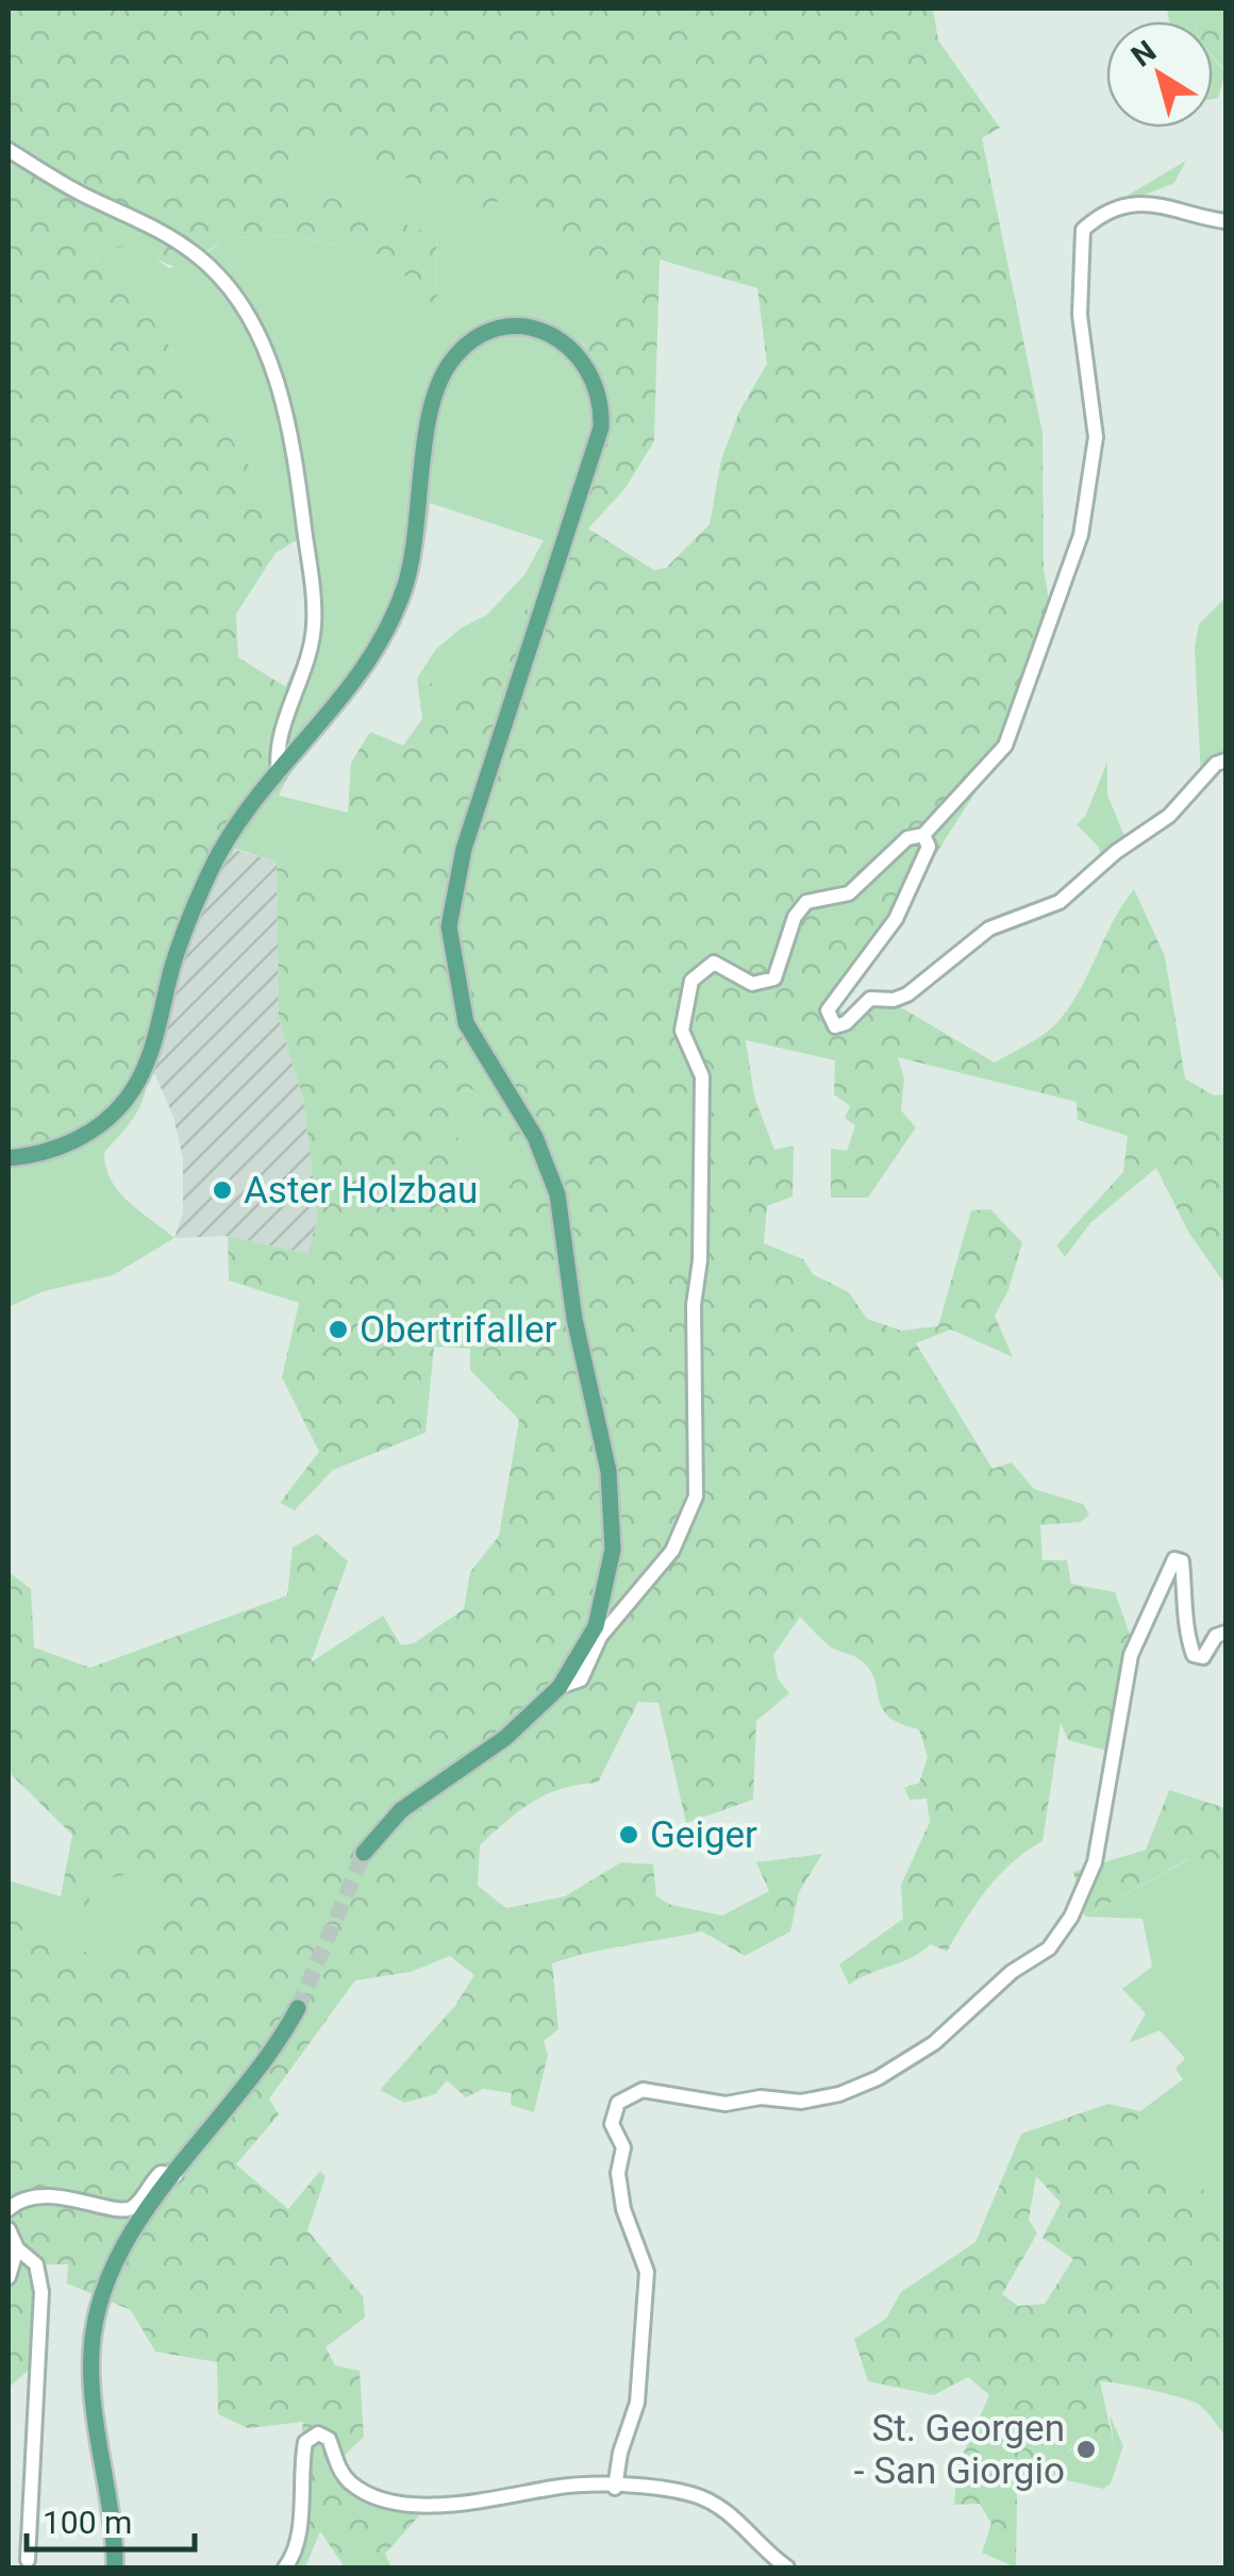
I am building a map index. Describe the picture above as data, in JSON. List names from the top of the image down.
{
  "places": [
    "Aster Holzbau",
    "Obertrifaller",
    "Geiger",
    "St. Georgen - San Giorgio"
  ],
  "scale_bar": "100 m",
  "north": "top left"
}
